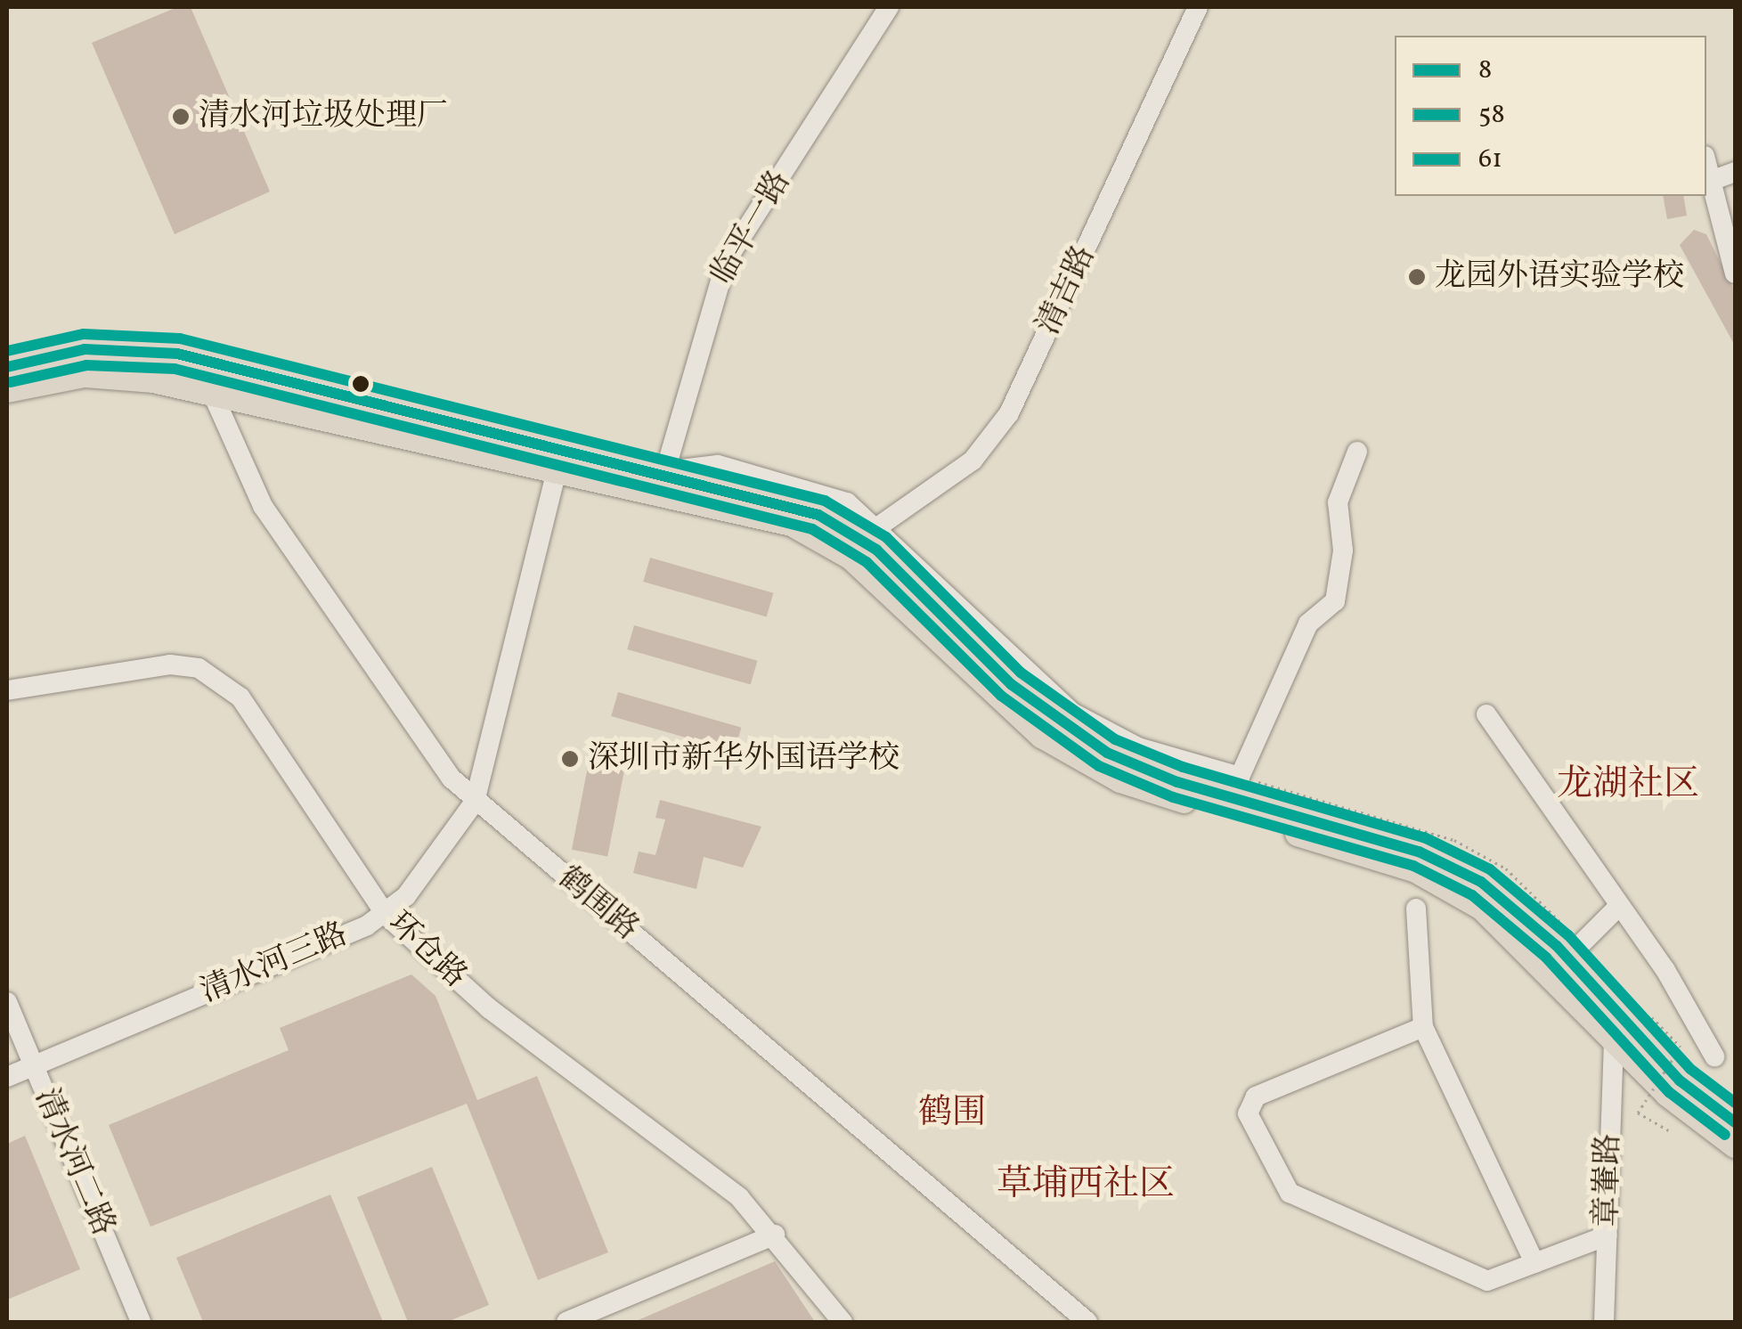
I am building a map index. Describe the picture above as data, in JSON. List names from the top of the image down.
{
  "streets": {
    "street": [
      "临平一路",
      "清吉路",
      "鹤围路",
      "环仓路",
      "清水河三路",
      "清水河二路",
      "章輋路"
    ]
  },
  "crossings": [
    ["鹤围路", "清水河三路"],
    ["环仓路", "清水河三路"],
    ["清水河三路", "清水河二路"]
  ],
  "districts": ["龙湖社区", "鹤围", "草埔西社区"],
  "places": ["清水河垃圾处理厂", "龙园外语实验学校", "深圳市新华外国语学校"],
  "lines": ["transit line 61", "transit line 8", "transit line 58"],
  "legend": ["8", "58", "61"]
}
